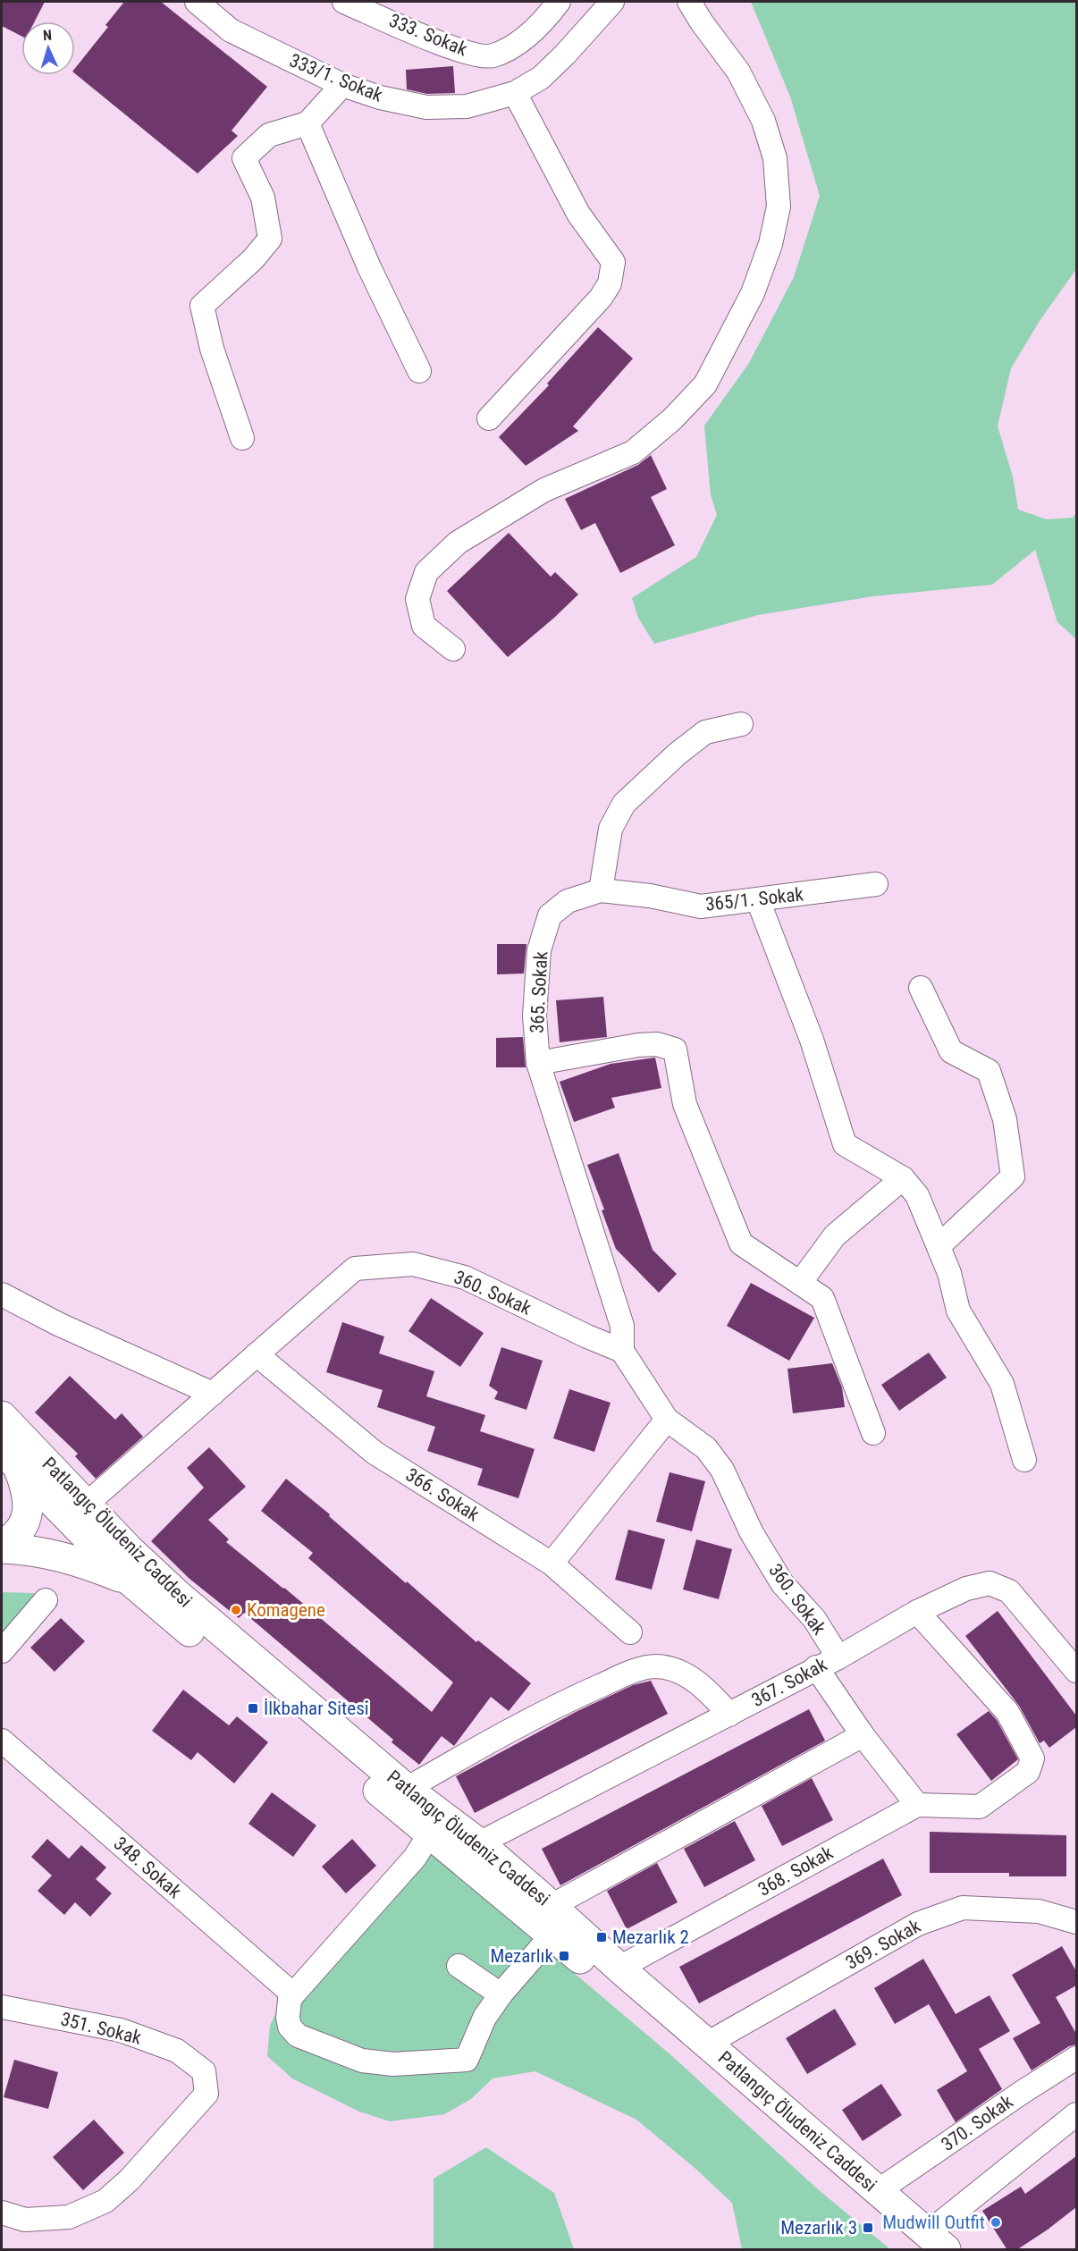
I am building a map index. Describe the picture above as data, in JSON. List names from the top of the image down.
{
  "streets": {
    "main road": ["Patlangıç Öludeniz Caddesi"],
    "street": [
      "333. Sokak",
      "333/1. Sokak",
      "365/1. Sokak",
      "365. Sokak",
      "360. Sokak",
      "366. Sokak",
      "367. Sokak",
      "348. Sokak",
      "368. Sokak",
      "369. Sokak",
      "351. Sokak",
      "370. Sokak"
    ]
  },
  "crossings": [
    ["365/1. Sokak", "365. Sokak"],
    ["365. Sokak", "360. Sokak"],
    ["360. Sokak", "366. Sokak"],
    ["360. Sokak", "Patlangıç Öludeniz Caddesi"],
    ["360. Sokak", "367. Sokak"],
    ["Patlangıç Öludeniz Caddesi", "367. Sokak"],
    ["Patlangıç Öludeniz Caddesi", "368. Sokak"],
    ["Patlangıç Öludeniz Caddesi", "369. Sokak"],
    ["Patlangıç Öludeniz Caddesi", "370. Sokak"]
  ],
  "places": {
    "other": ["Komagene", "Mudwill Outfit"],
    "transit": [
      "İlkbahar Sitesi",
      "Mezarlık 2",
      "Mezarlık",
      "Mezarlık 3"
    ]
  },
  "north": "top"
}
